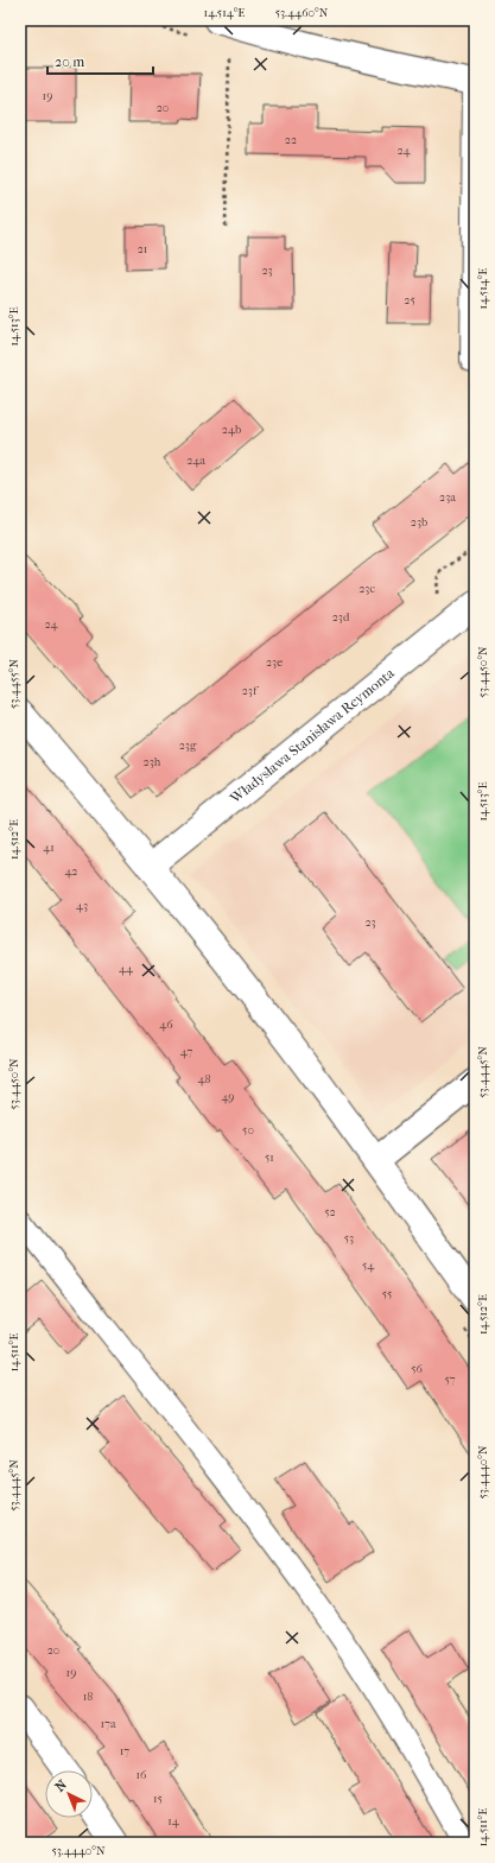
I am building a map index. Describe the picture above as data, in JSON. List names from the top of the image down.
{
  "streets": {
    "street": ["Władysława Stanisława Reymonta"]
  },
  "house_numbers": [
    "19",
    "20",
    "22",
    "24",
    "21",
    "23",
    "25",
    "24b",
    "24a",
    "23a",
    "23b",
    "23c",
    "23d",
    "24",
    "23e",
    "23f",
    "23g",
    "23h",
    "41",
    "42",
    "43",
    "23",
    "44",
    "46",
    "47",
    "48",
    "49",
    "50",
    "51",
    "52",
    "53",
    "54",
    "55",
    "56",
    "57",
    "20",
    "19",
    "18",
    "17a",
    "17",
    "16",
    "15",
    "14"
  ],
  "scale_bar": "20 m",
  "north": "top left",
  "coordinates": [
    "14.514°E",
    "53.4460°N",
    "14.513°E",
    "53.4450°N",
    "53.4455°N",
    "14.512°E",
    "53.4445°N",
    "14.511°E",
    "53.4440°N"
  ]
}
